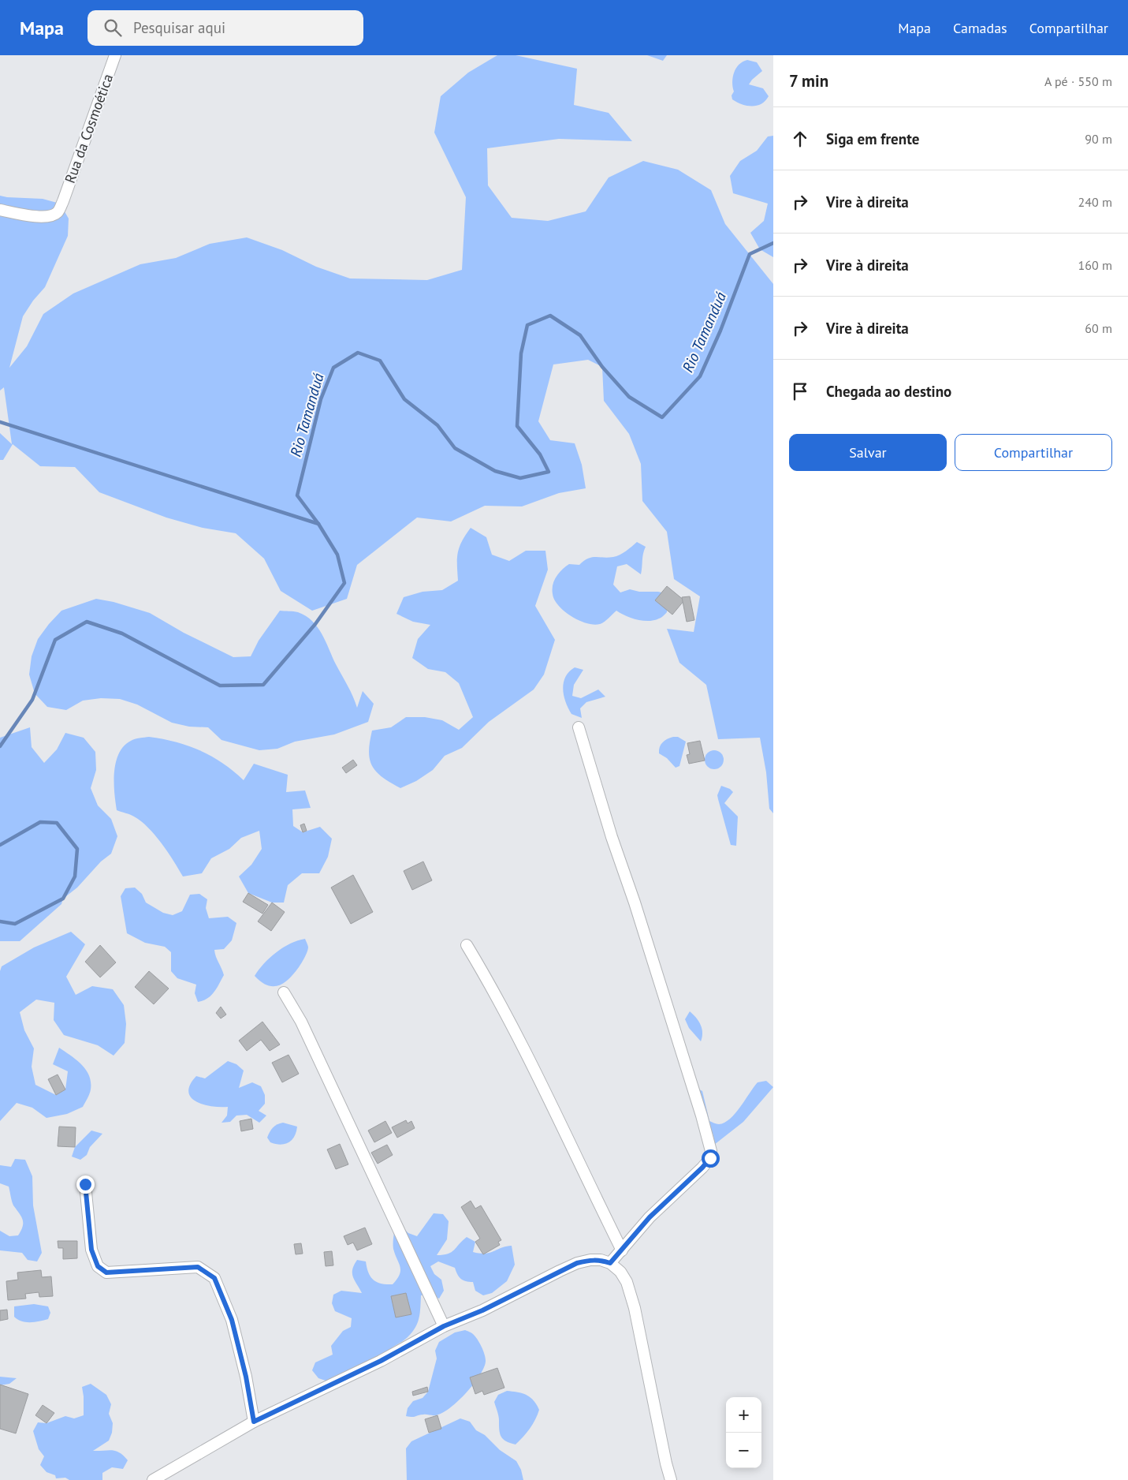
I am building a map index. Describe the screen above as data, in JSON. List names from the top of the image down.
{
  "streets": {
    "street": ["Rua da Cosmoética"]
  },
  "water": ["Rio Tamanduá"],
  "page": {
    "header": "Mapa",
    "search": "Pesquisar aqui",
    "nav": ["Mapa", "Camadas", "Compartilhar"],
    "heading": ["7 min", "A pé · 550 m"],
    "list": [
      ["Siga em frente", "90 m"],
      ["Vire à direita", "240 m"],
      ["Vire à direita", "160 m"],
      ["Vire à direita", "60 m"],
      "Chegada ao destino"
    ],
    "buttons": ["Salvar", "Compartilhar"],
    "map_buttons": ["+", "−"]
  }
}
